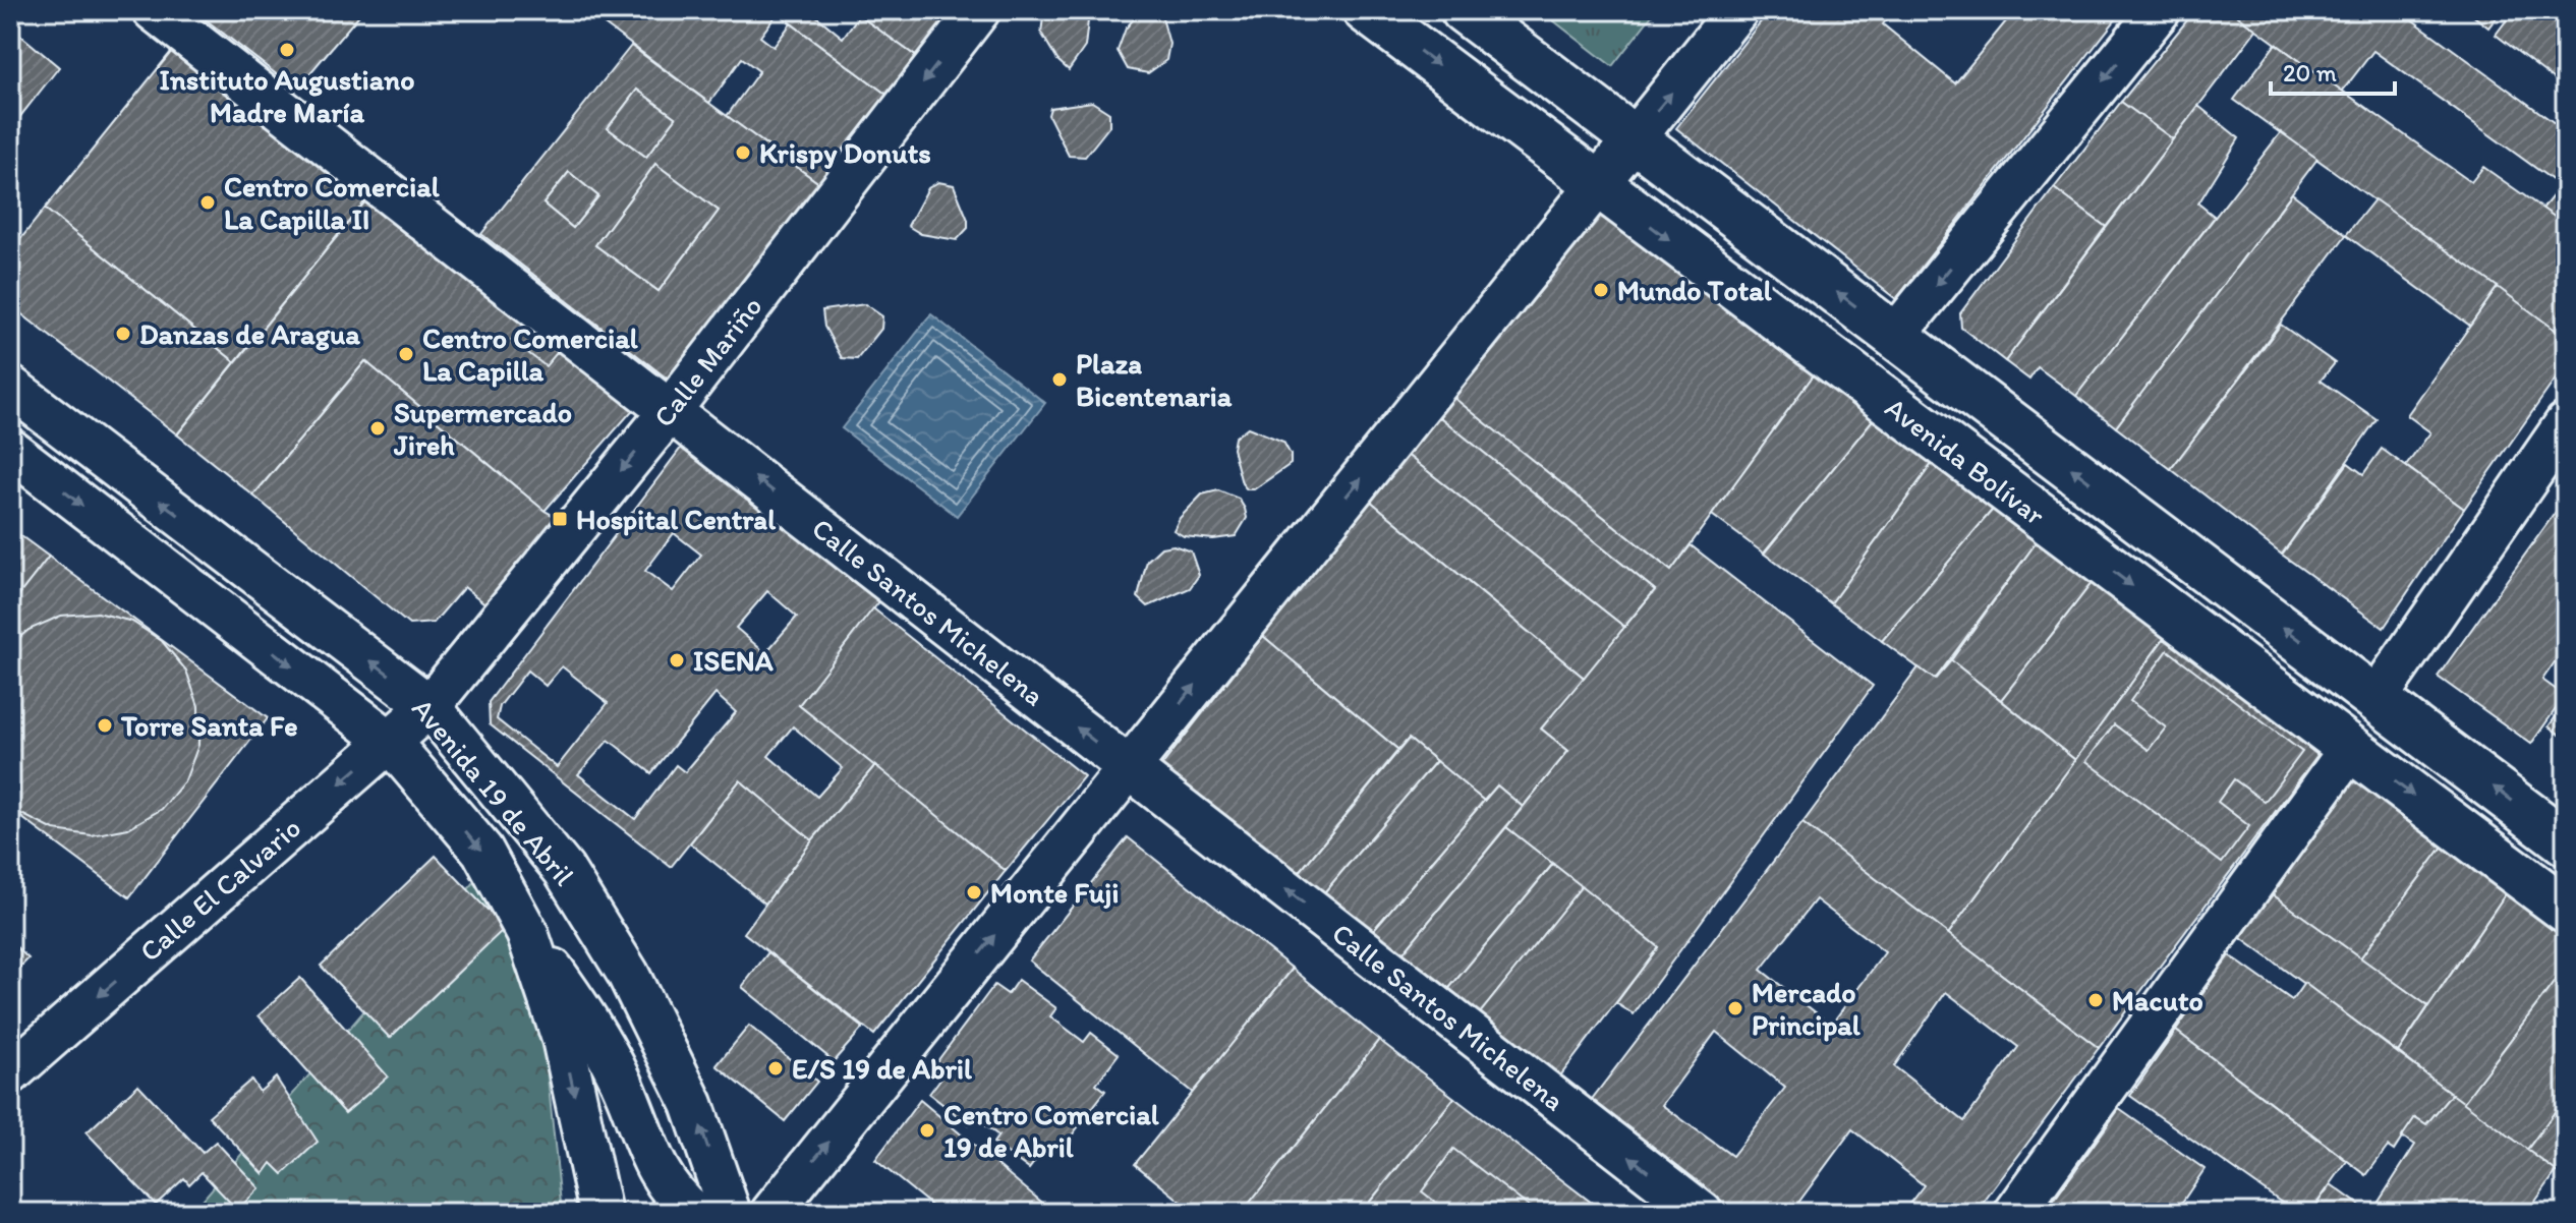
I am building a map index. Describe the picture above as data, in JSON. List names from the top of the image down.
{
  "streets": {
    "main road": ["Avenida Bolívar"],
    "street": [
      "Calle Mariño",
      "Calle Santos Michelena",
      "Avenida 19 de Abril",
      "Calle El Calvario"
    ]
  },
  "crossings": [
    ["Calle Mariño", "Calle Santos Michelena"],
    ["Calle Mariño", "Avenida 19 de Abril"],
    ["Calle Mariño", "Calle El Calvario"],
    ["Avenida 19 de Abril", "Calle El Calvario"]
  ],
  "one_way": ["Calle Mariño", "Calle Santos Michelena", "Calle El Calvario"],
  "places": {
    "other": [
      "Instituto Augustiano Madre María",
      "Krispy Donuts",
      "Centro Comercial La Capilla II",
      "Mundo Total",
      "Danzas de Aragua",
      "Centro Comercial La Capilla",
      "Plaza Bicentenaria",
      "Supermercado Jireh",
      "ISENA",
      "Torre Santa Fe",
      "Monte Fuji",
      "Macuto",
      "Mercado Principal",
      "E/S 19 de Abril",
      "Centro Comercial 19 de Abril"
    ],
    "transit": ["Hospital Central"]
  },
  "scale_bar": "20 m"
}
